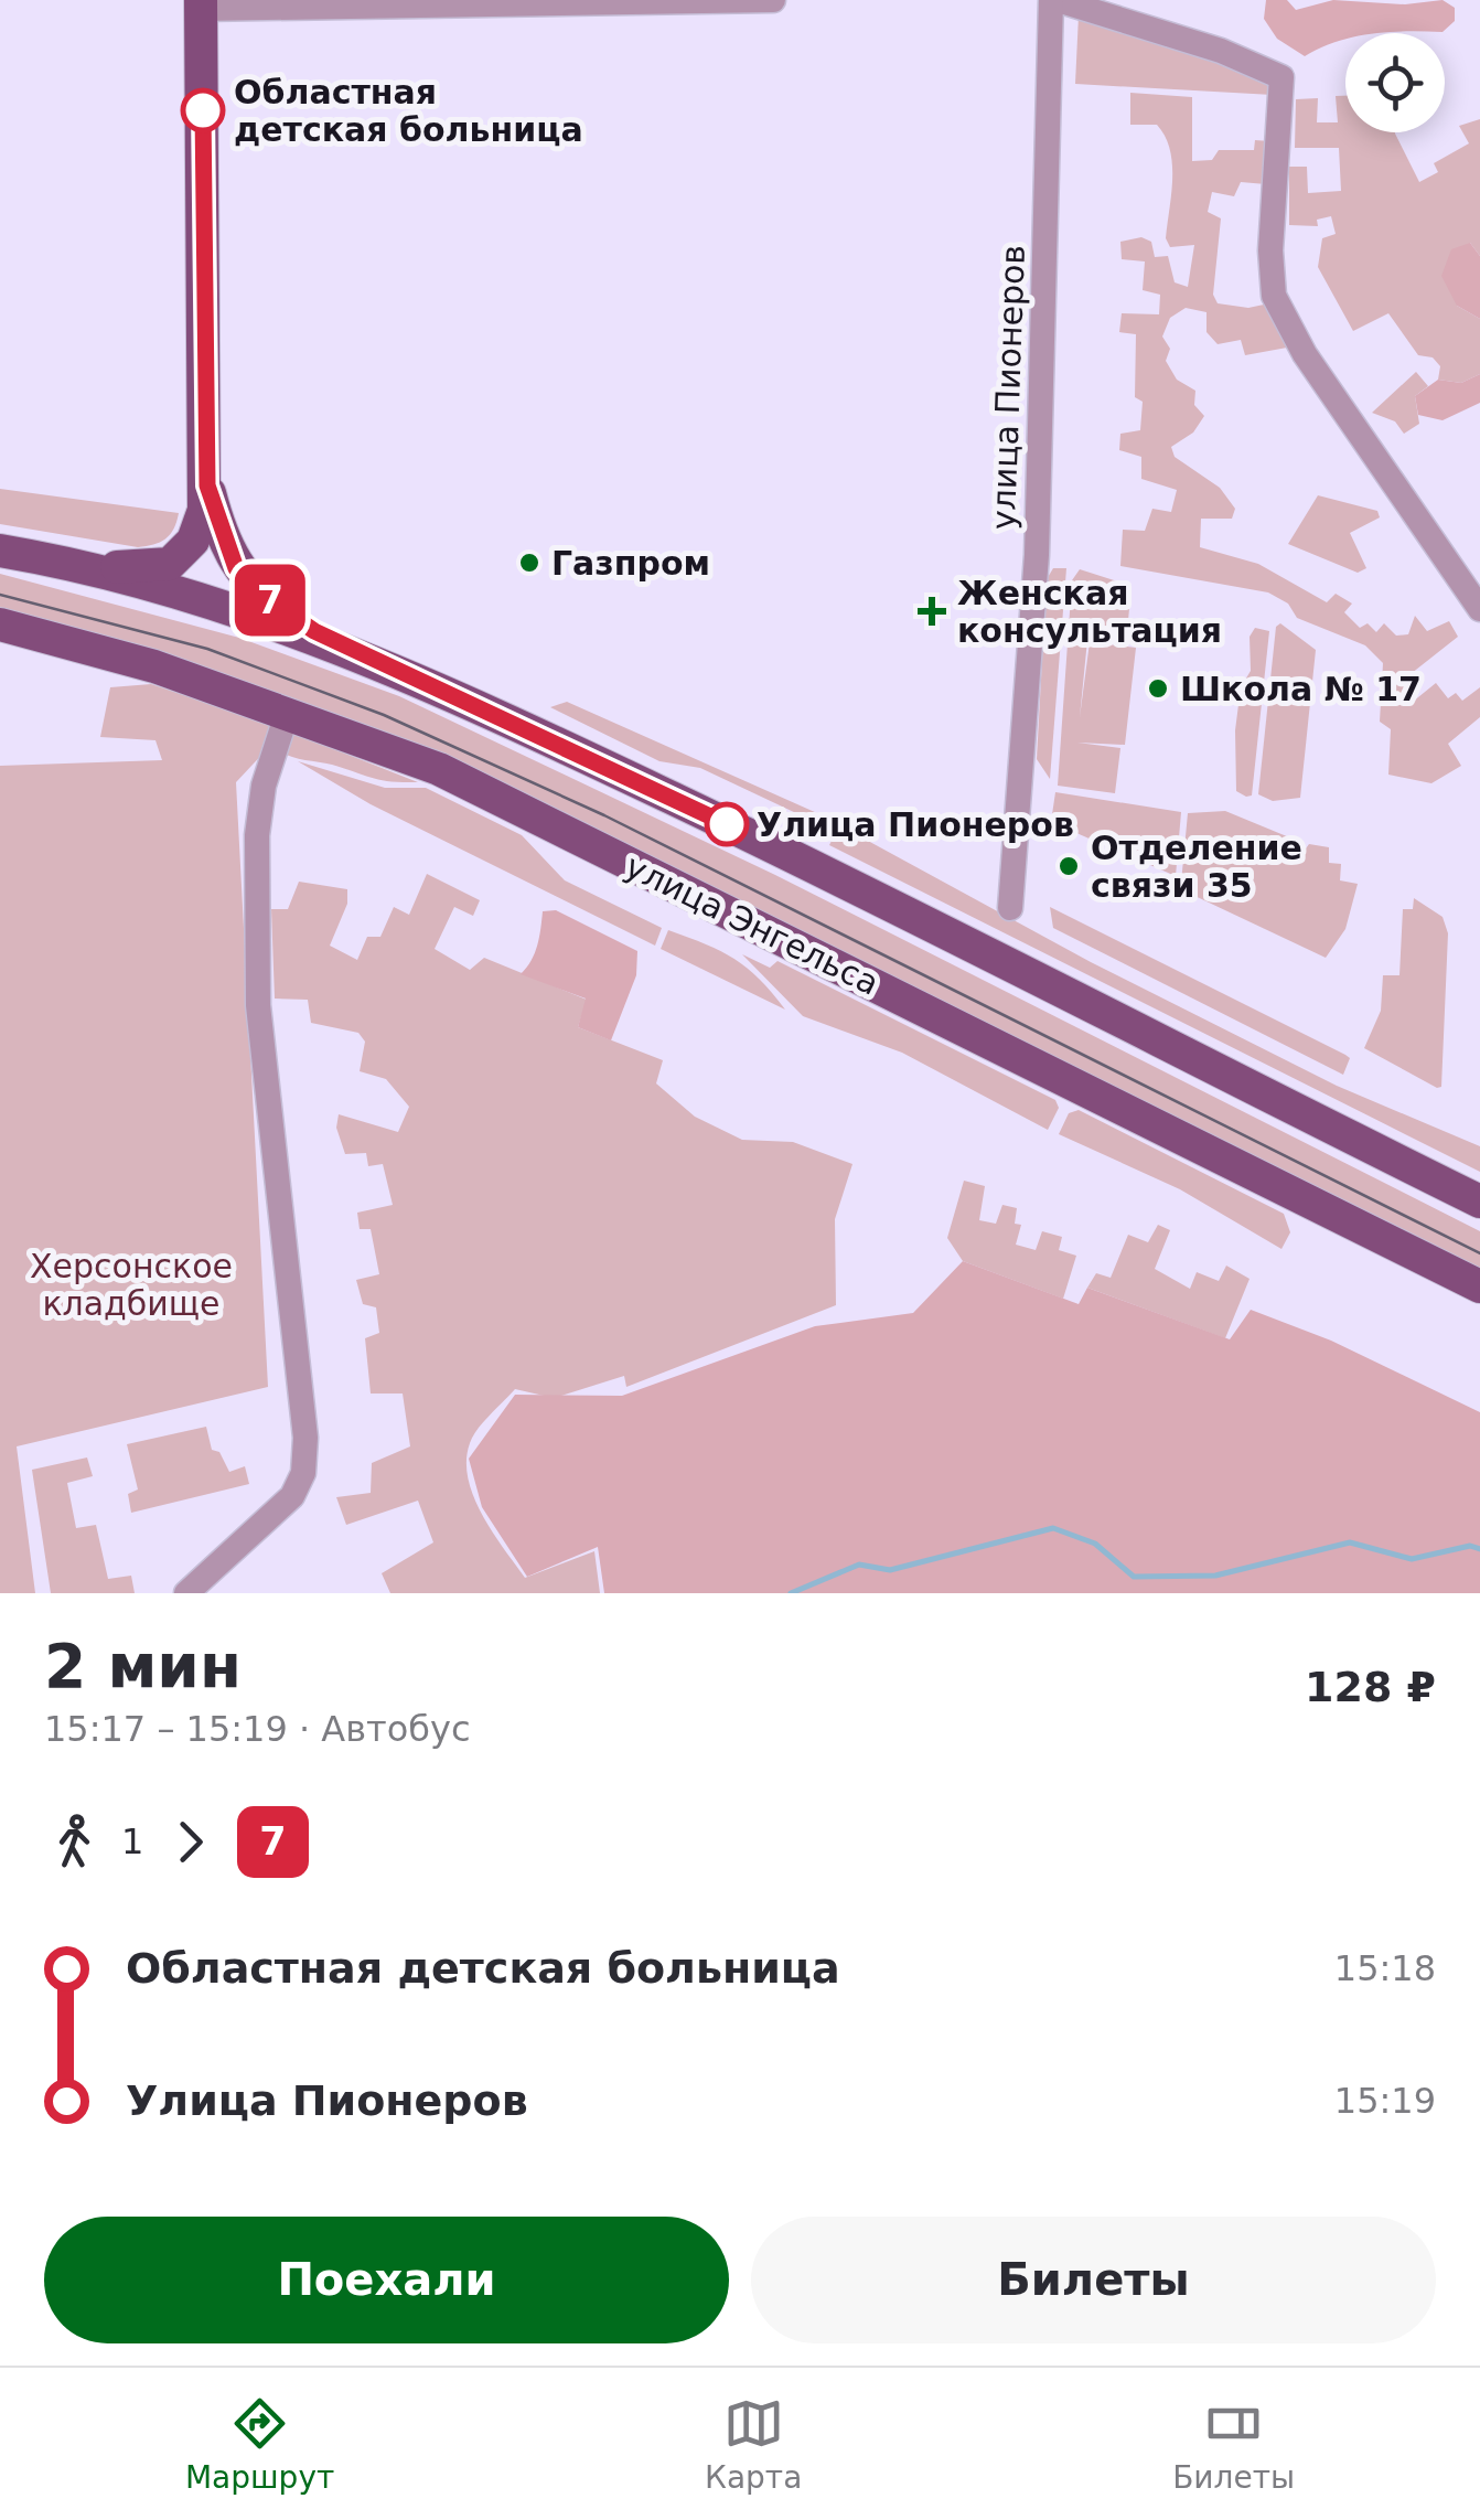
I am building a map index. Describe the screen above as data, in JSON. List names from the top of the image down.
{
  "streets": {
    "main road": ["улица Энгельса"],
    "street": ["улица Пионеров"]
  },
  "parks": ["Херсонское кладбище"],
  "places": {
    "other": [
      "Областная детская больница",
      "Газпром",
      "Школа № 17",
      "Улица Пионеров",
      "Отделение связи 35"
    ],
    "health": ["Женская консультация"]
  },
  "lines": ["bus line 7"],
  "page": {
    "on_map": "7",
    "heading": ["2 мин", "15:17 – 15:19 · Автобус", "128 ₽"],
    "legs": ["1", "7"],
    "list": [
      {
        "name": "Областная детская больница",
        "value": "15:18"
      },
      {
        "name": "Улица Пионеров",
        "value": "15:19"
      }
    ],
    "buttons": ["Поехали", "Билеты"],
    "tabs": ["Маршрут", "Карта", "Билеты"]
  }
}
